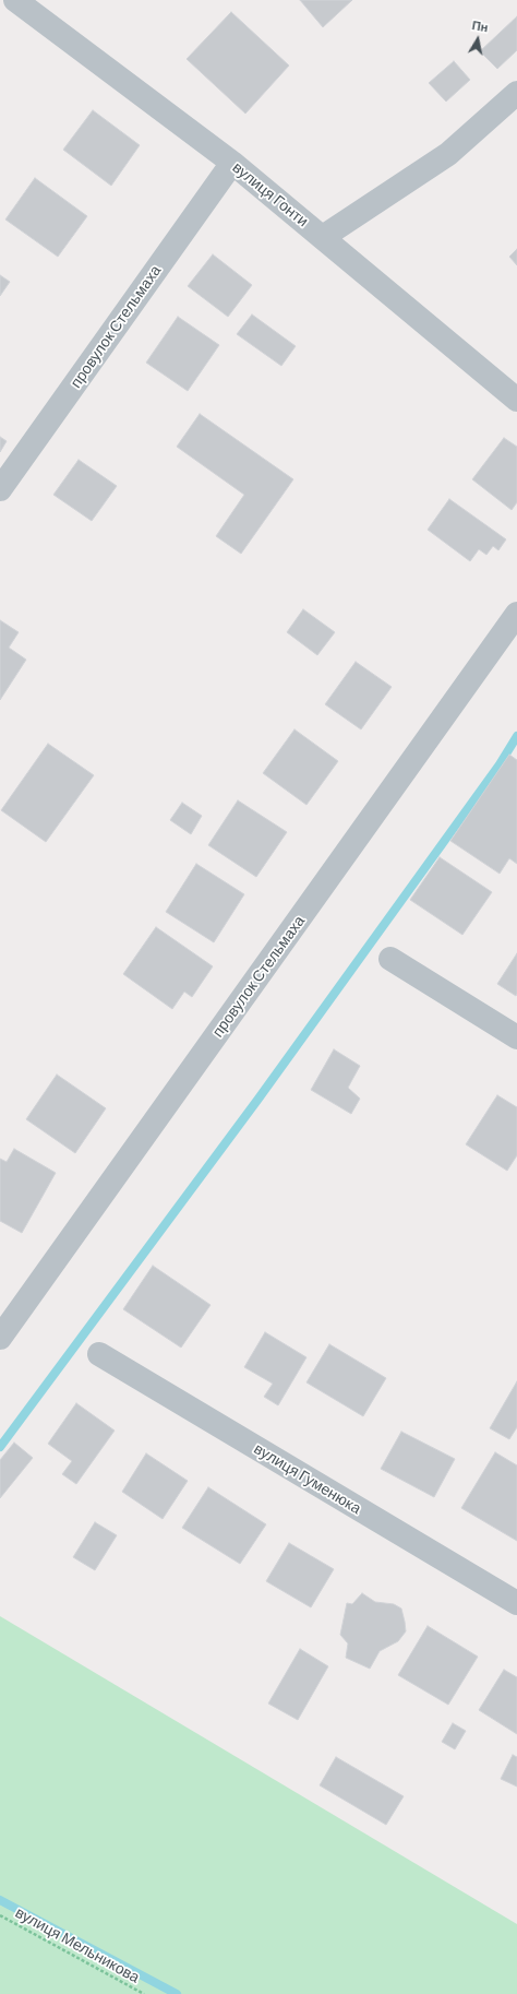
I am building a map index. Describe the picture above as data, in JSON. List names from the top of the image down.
{
  "streets": {
    "street": ["вулиця Гонти", "провулок Стельмаха", "вулиця Гуменюка"],
    "path": ["вулиця Мельникова"]
  },
  "crossings": [
    ["вулиця Гонти", "провулок Стельмаха"]
  ],
  "north": "top"
}
